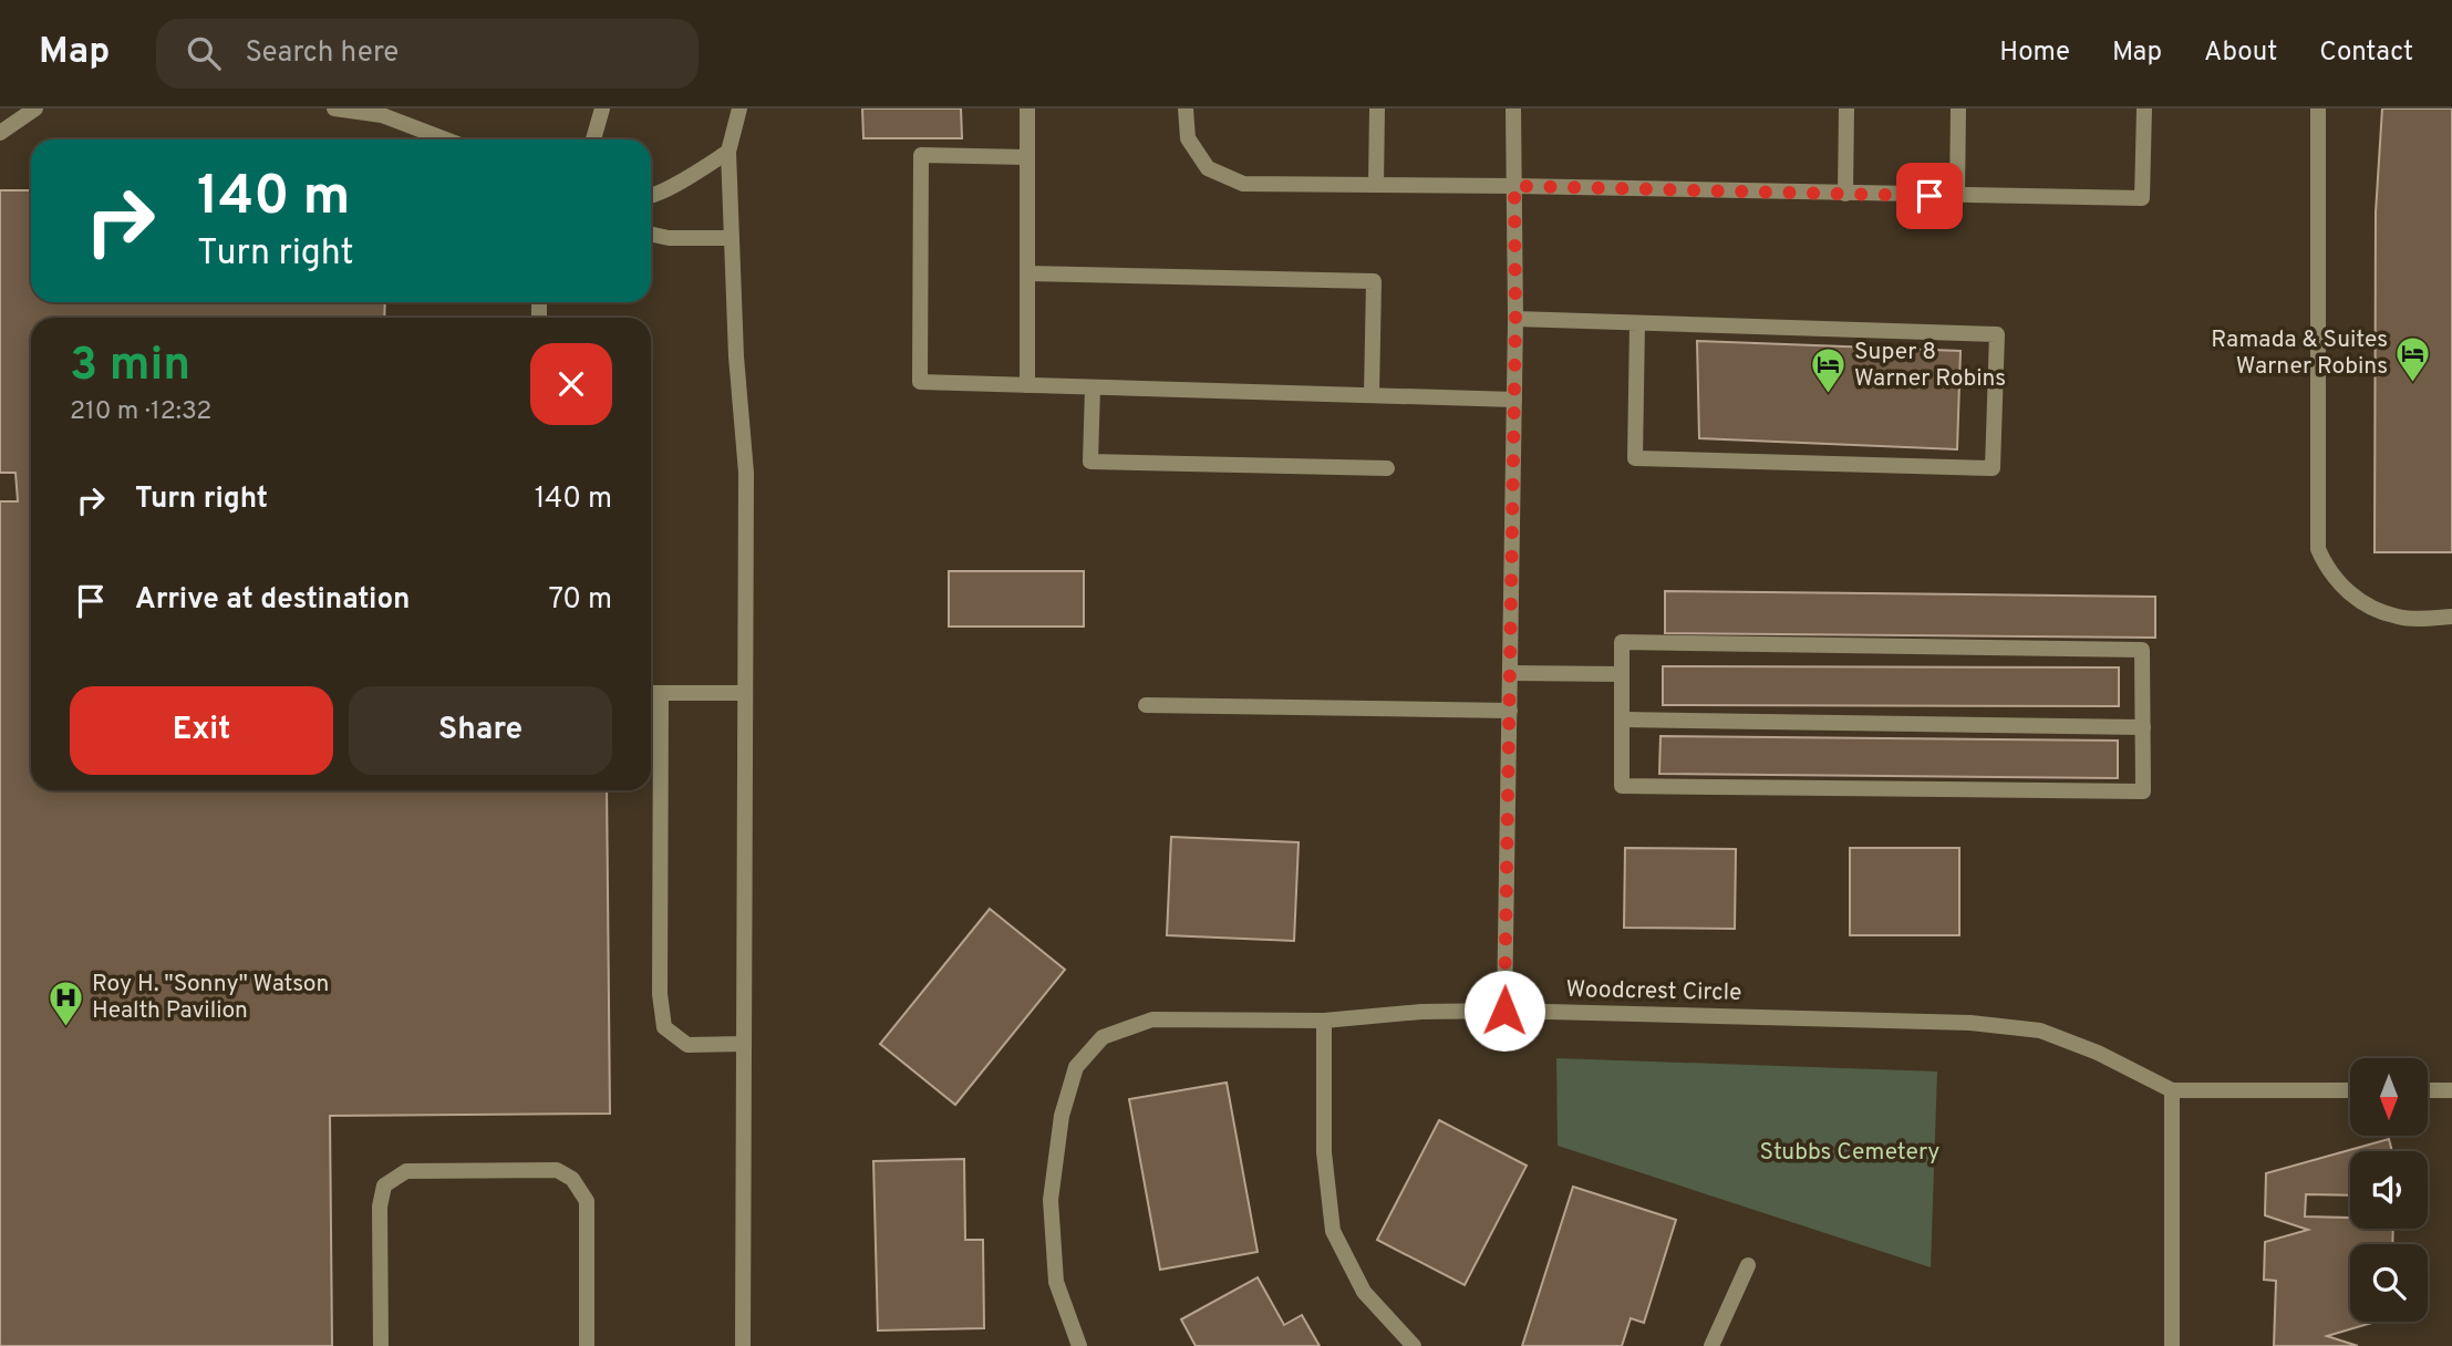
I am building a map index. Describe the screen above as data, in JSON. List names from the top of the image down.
{
  "streets": {
    "street": ["Woodcrest Circle"]
  },
  "parks": ["Stubbs Cemetery"],
  "places": {
    "hotel": ["Ramada & Suites Warner Robins", "Super 8 Warner Robins"],
    "hospital": ["Roy H. \"Sonny\" Watson Health Pavilion"]
  },
  "north": "bottom",
  "page": {
    "header": "Map",
    "search": "Search here",
    "nav": [
      "Home",
      "Map",
      "About",
      "Contact"
    ],
    "turn": ["140 m", "Turn right"],
    "heading": ["3 min", "210 m · 12:32"],
    "list": [
      {
        "name": "Turn right",
        "value": "140 m"
      },
      {
        "name": "Arrive at destination",
        "value": "70 m"
      }
    ],
    "buttons": ["Exit", "Share"]
  }
}
